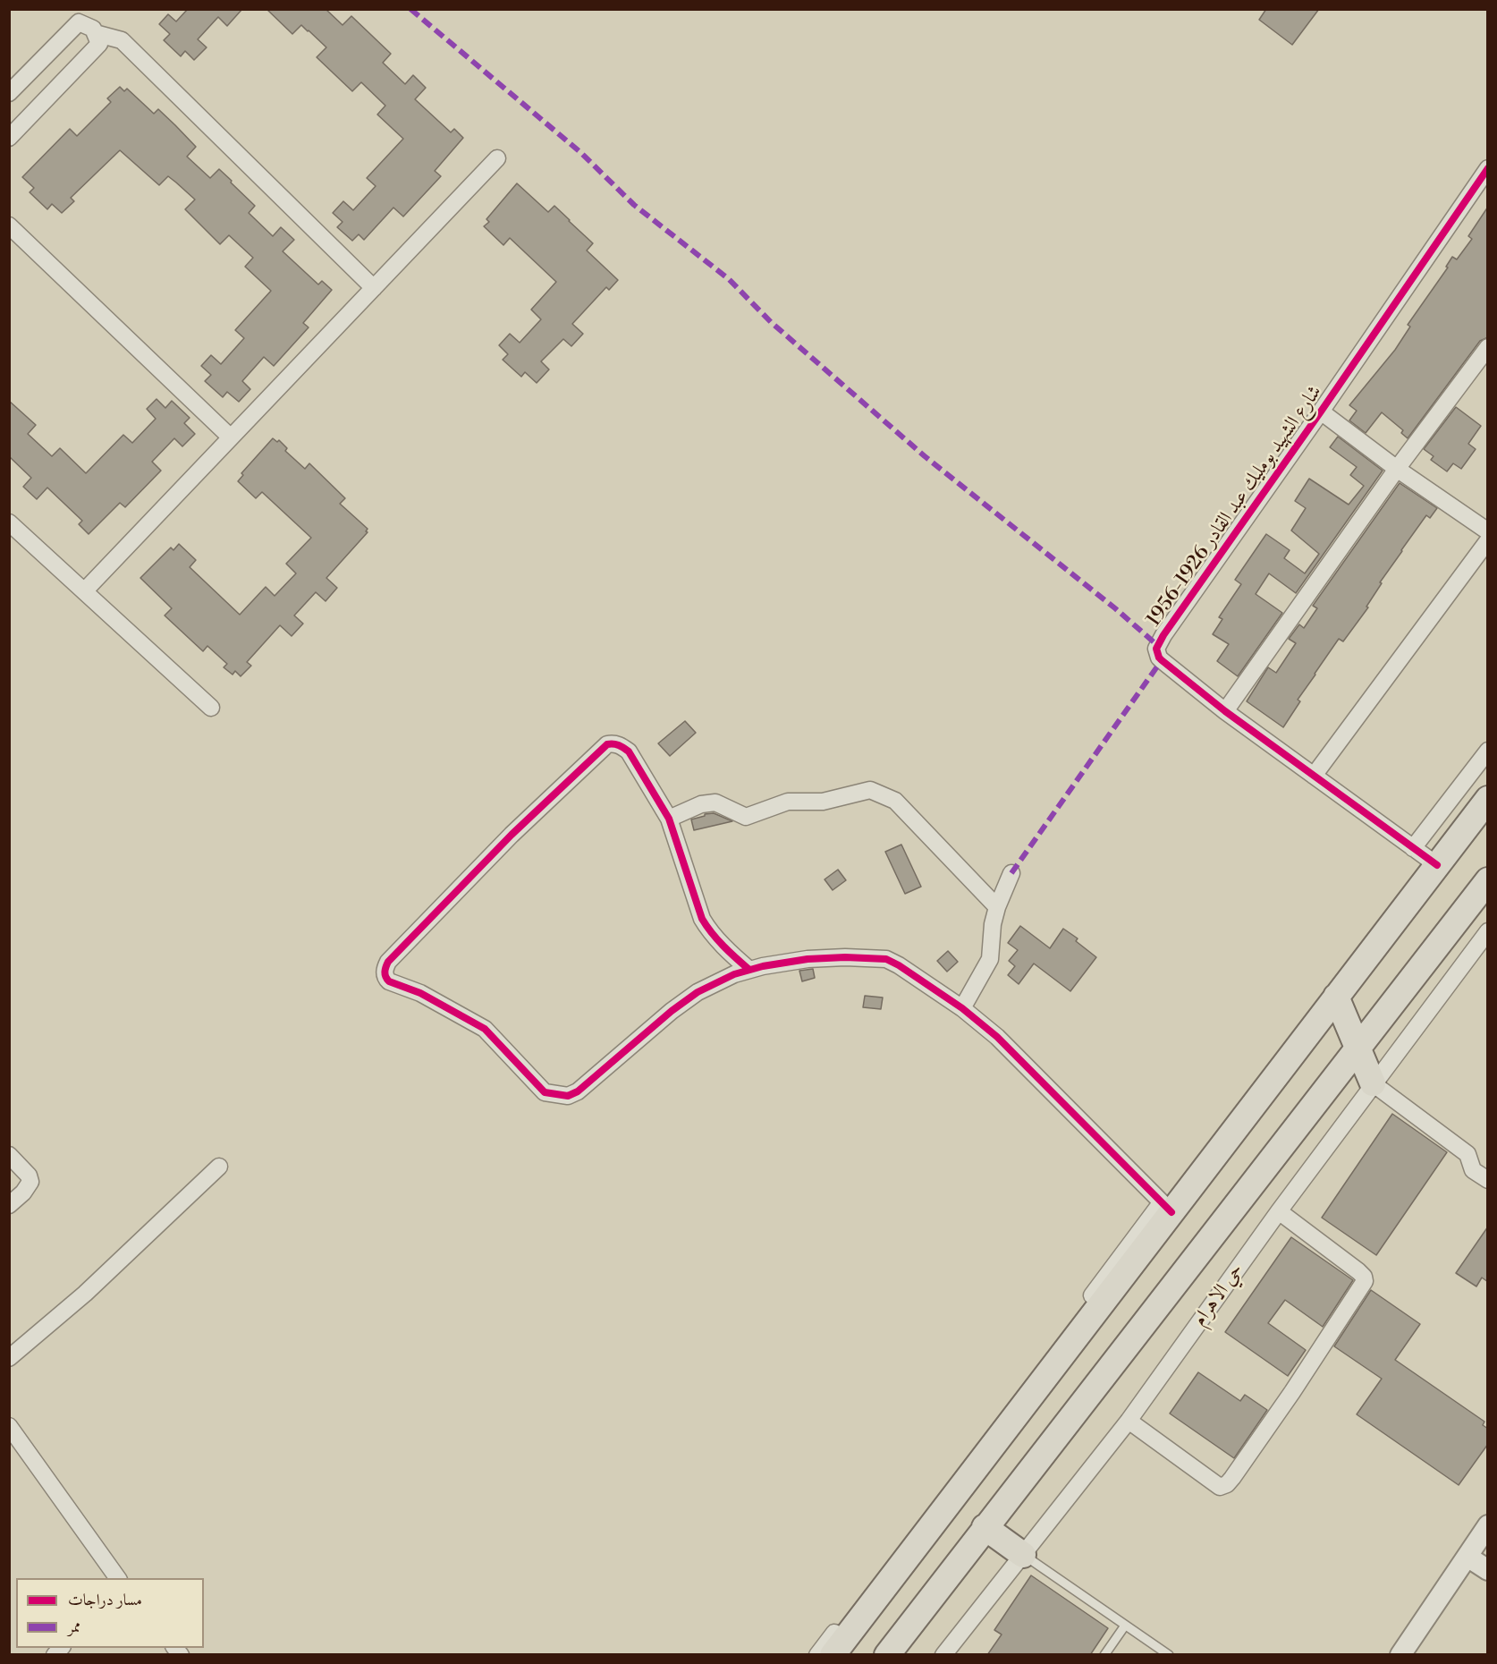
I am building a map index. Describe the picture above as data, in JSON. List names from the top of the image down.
{
  "streets": {
    "street": ["شارع الشهيد بومليك عبد القادر 1926-1956", "حي الاهرام"]
  },
  "legend": ["مسار دراجات", "ممر"]
}
